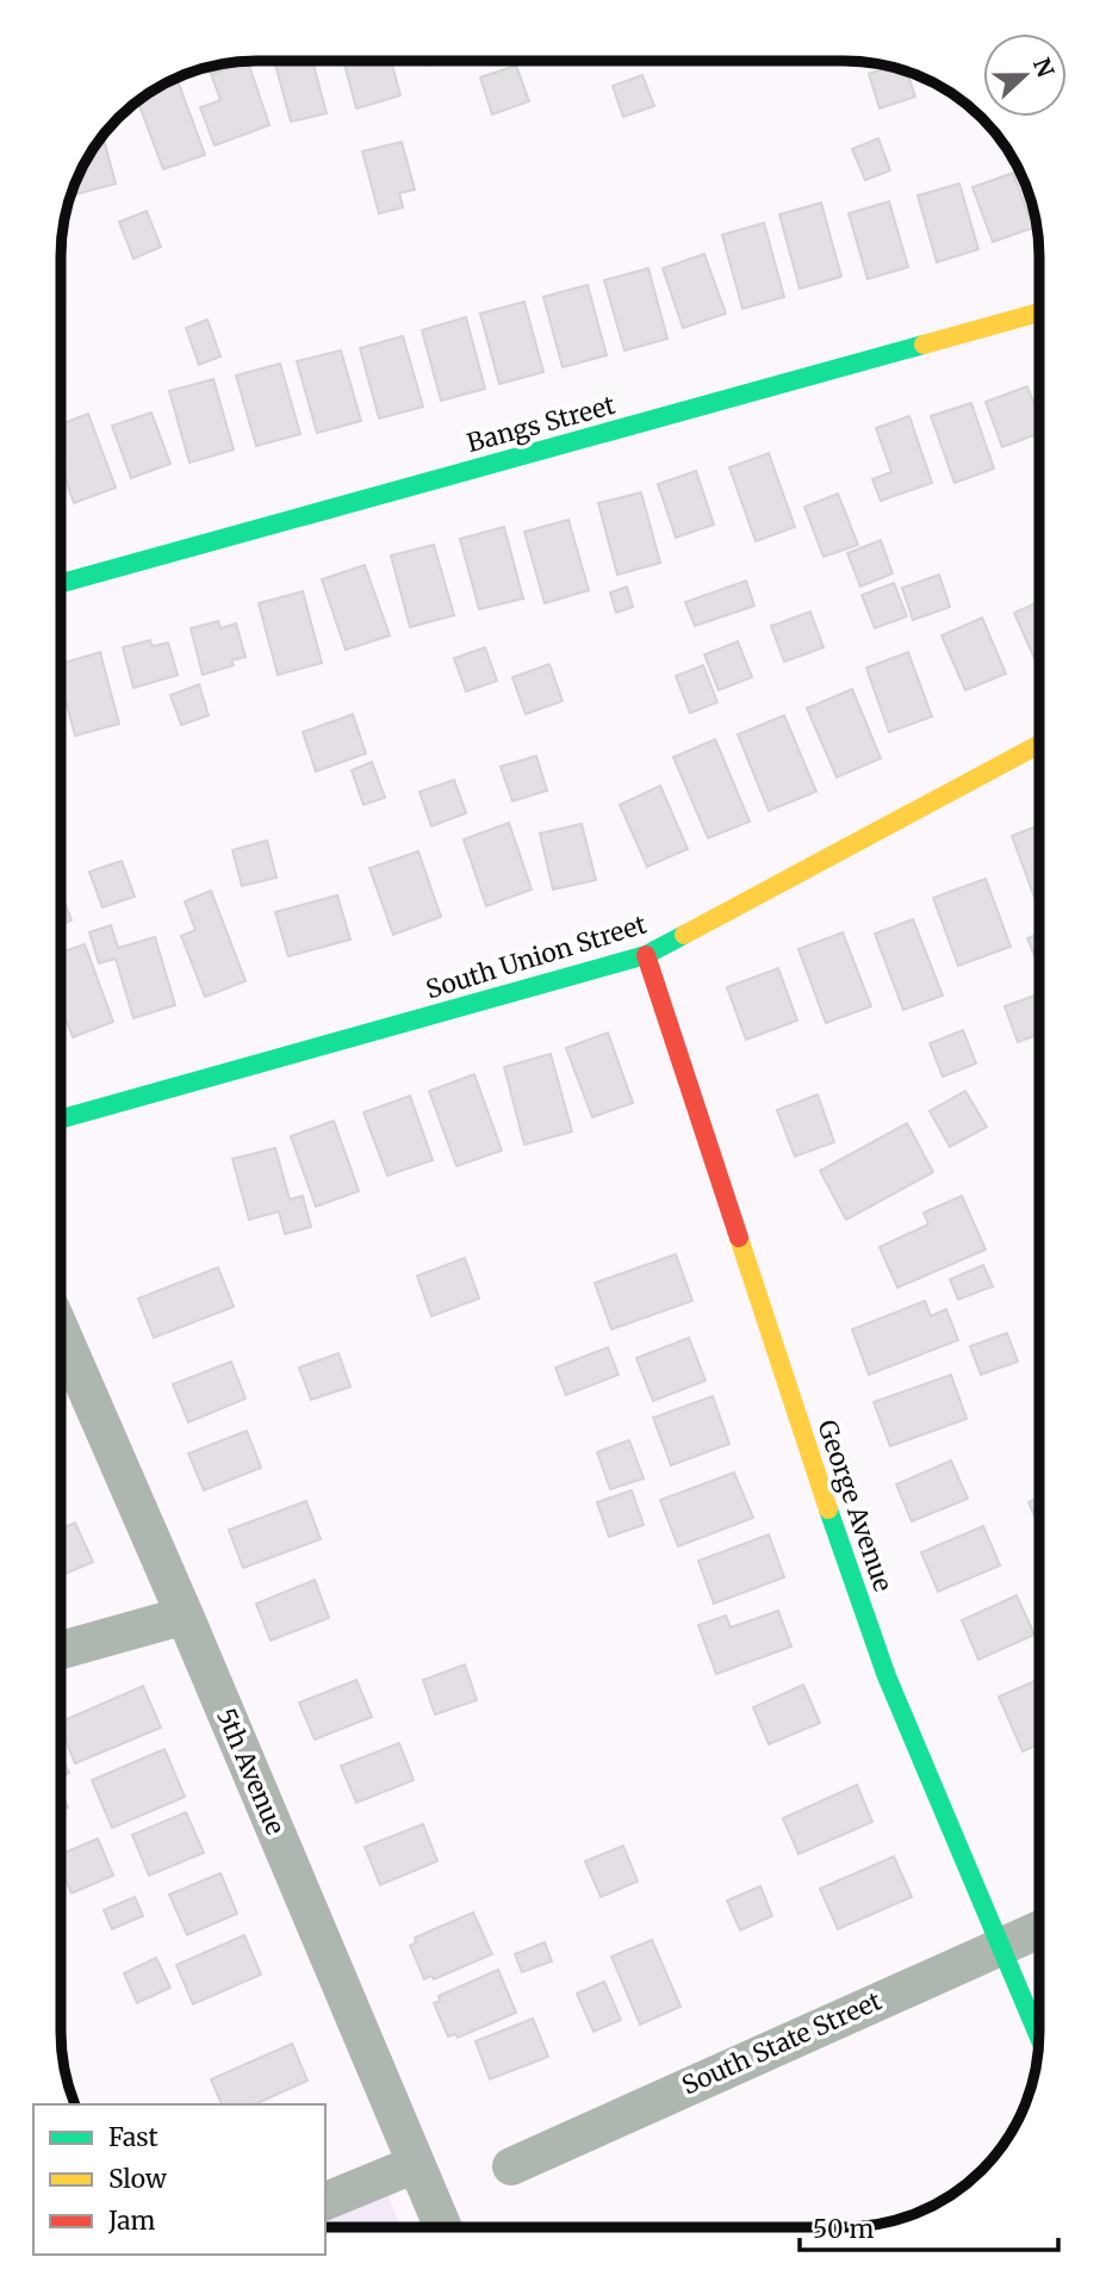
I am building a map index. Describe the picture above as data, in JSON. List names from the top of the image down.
{
  "streets": {
    "street": [
      "Bangs Street",
      "South Union Street",
      "George Avenue",
      "5th Avenue",
      "South State Street"
    ]
  },
  "crossings": [
    ["South Union Street", "George Avenue"],
    ["George Avenue", "South State Street"]
  ],
  "legend": ["Fast", "Slow", "Jam"],
  "scale_bar": "50 m",
  "north": "right"
}
